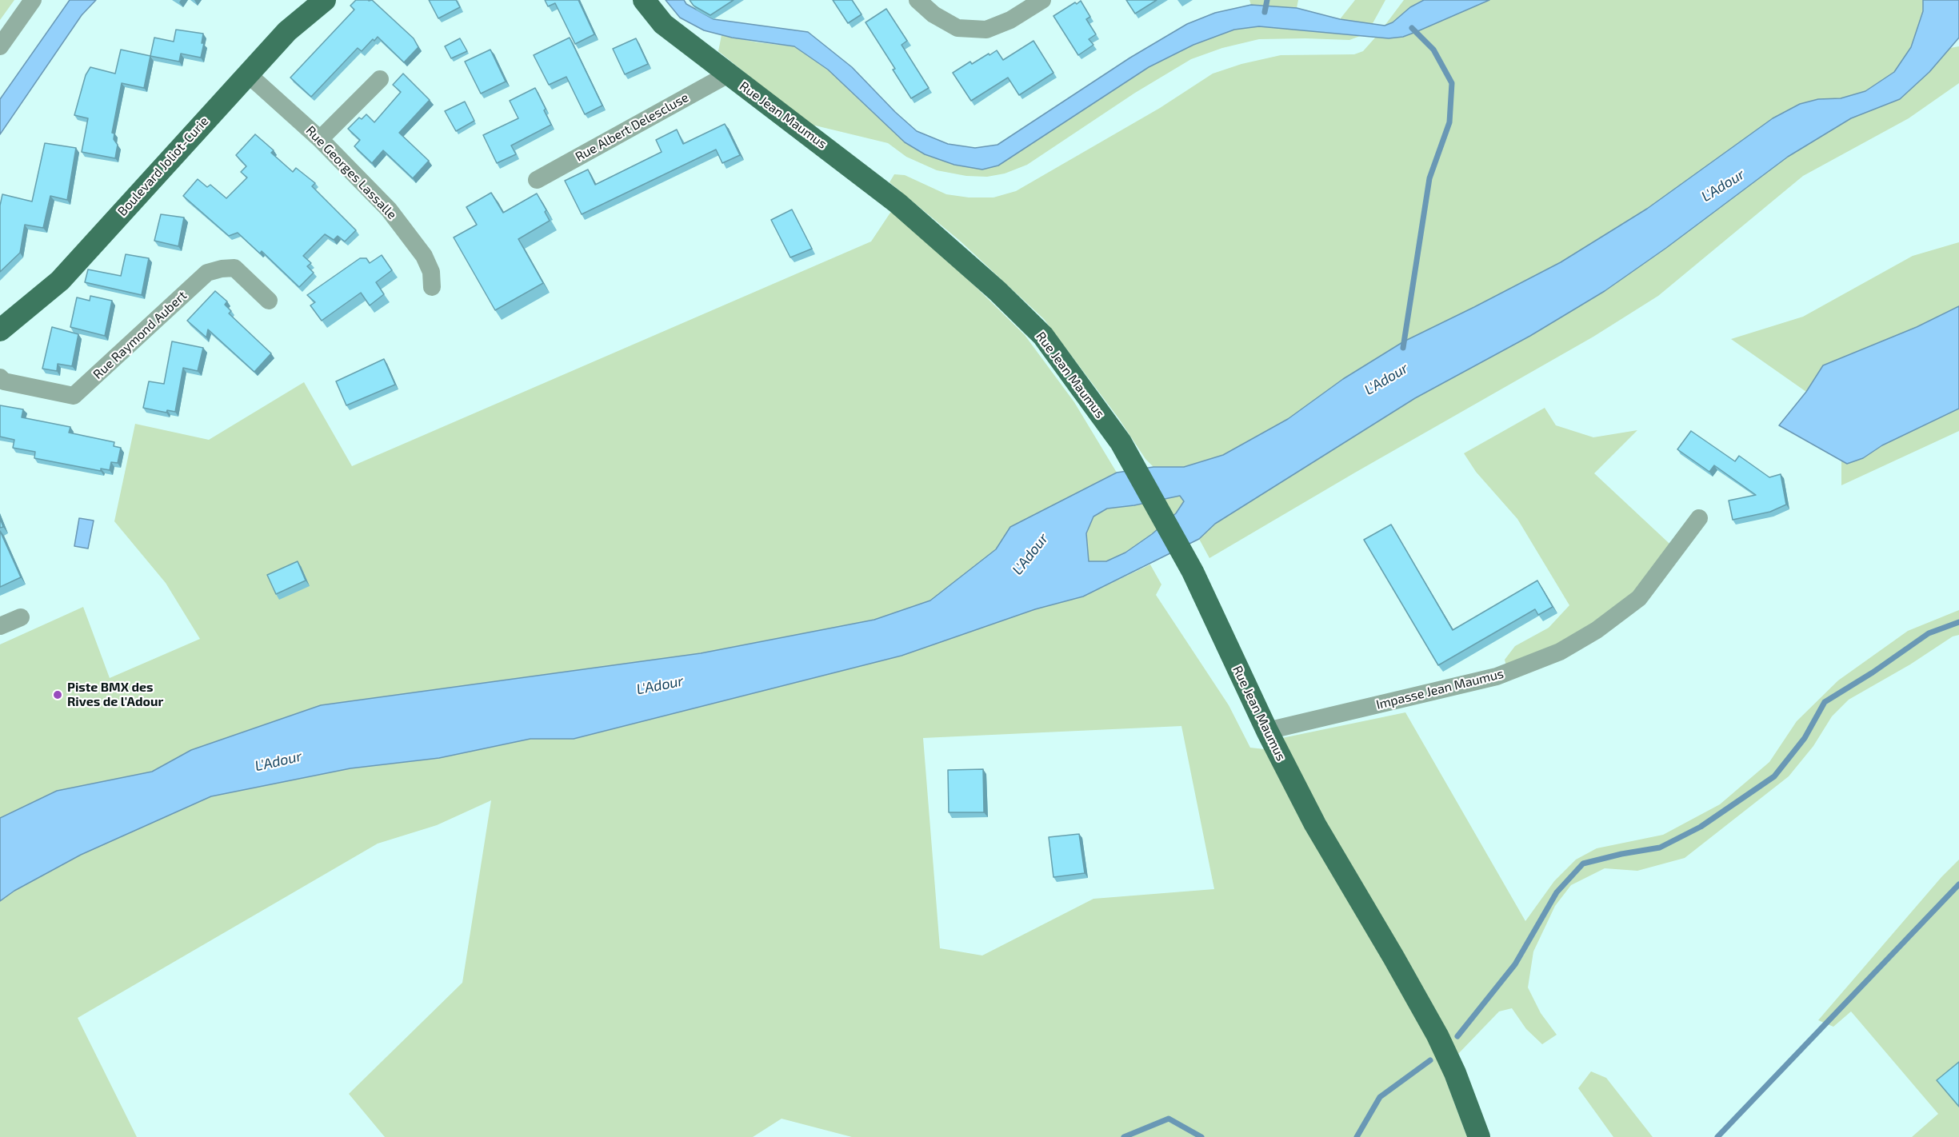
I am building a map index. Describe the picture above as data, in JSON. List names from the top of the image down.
{
  "streets": {
    "main road": ["Rue Jean Maumus", "Boulevard Joliot-Curie"],
    "street": [
      "Rue Albert Delescluse",
      "Rue Georges Lassalle",
      "Rue Raymond Aubert",
      "Impasse Jean Maumus"
    ]
  },
  "crossings": [
    ["Rue Jean Maumus", "Rue Albert Delescluse"],
    ["Rue Jean Maumus", "Impasse Jean Maumus"],
    ["Boulevard Joliot-Curie", "Rue Georges Lassalle"]
  ],
  "water": ["L'Adour"],
  "places": ["Piste BMX des Rives de l'Adour"]
}
